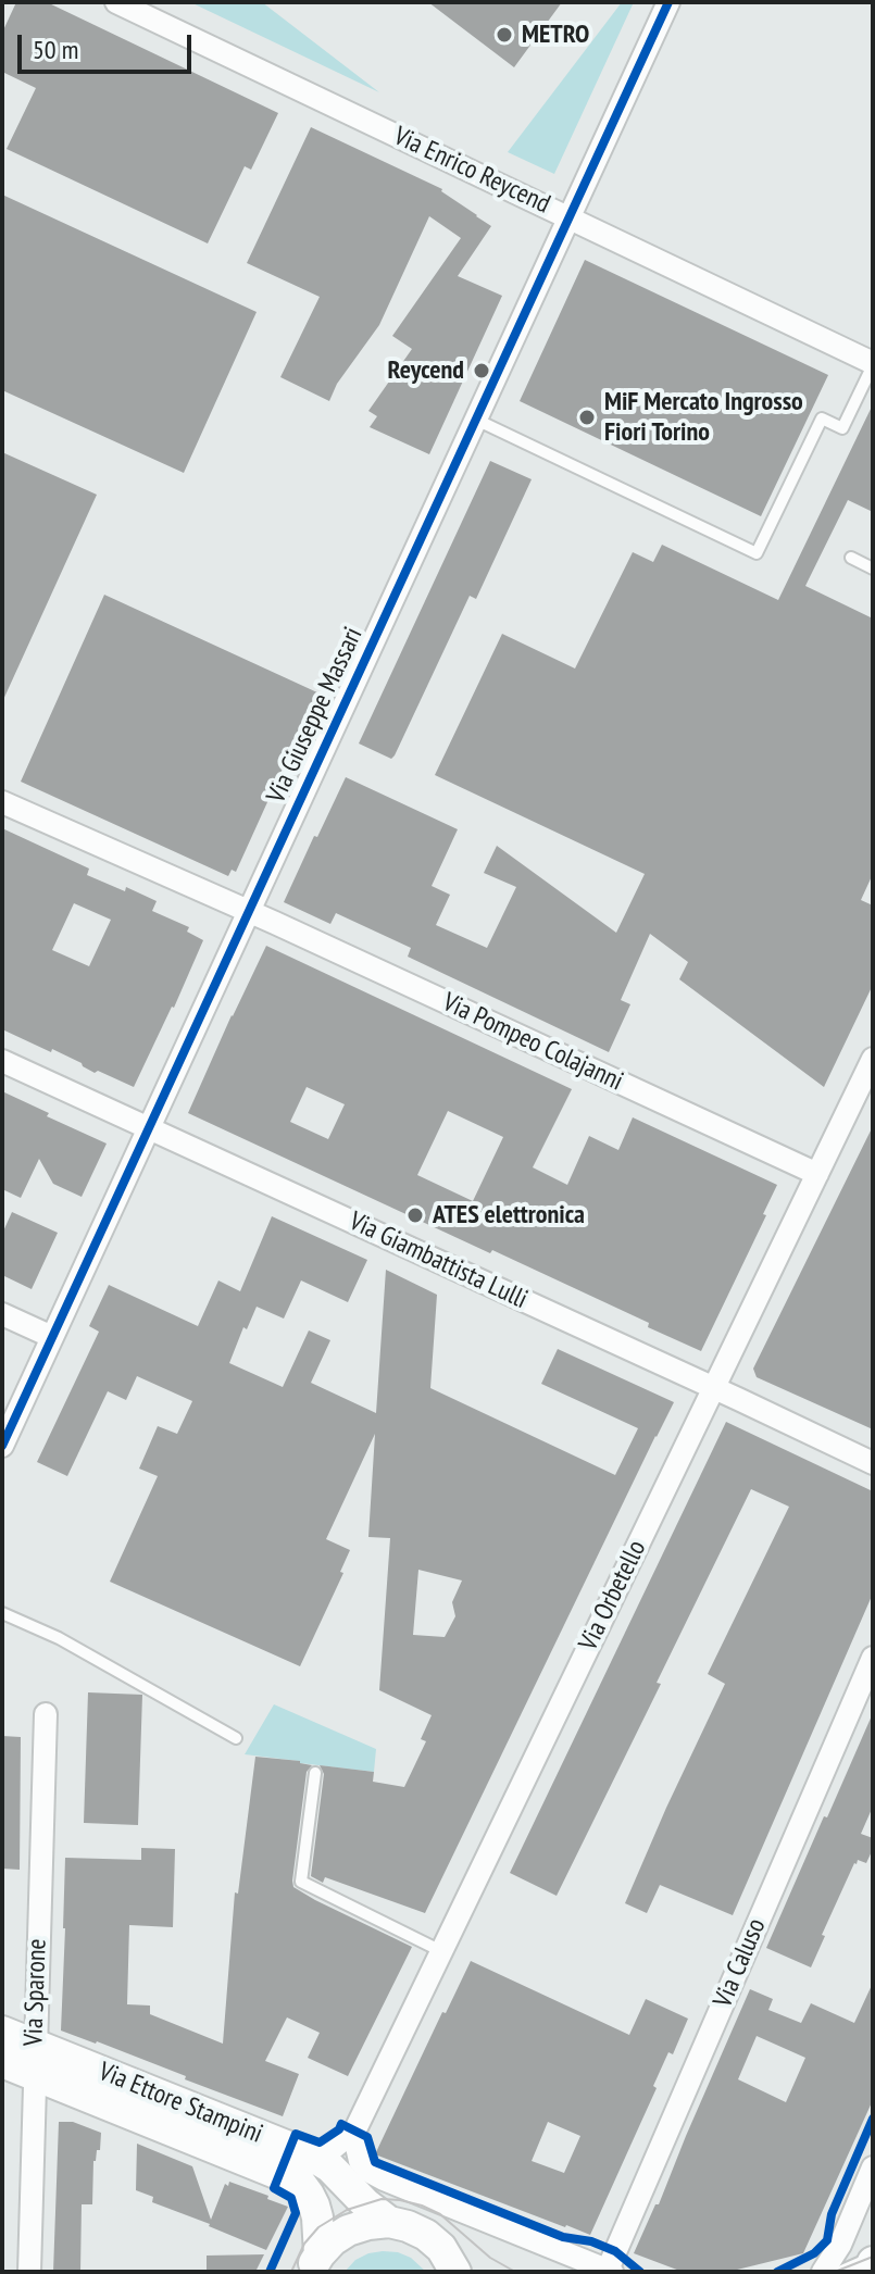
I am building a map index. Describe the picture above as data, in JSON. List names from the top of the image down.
{
  "streets": {
    "main road": ["Via Ettore Stampini"],
    "street": [
      "Via Enrico Reycend",
      "Via Giuseppe Massari",
      "Via Pompeo Colajanni",
      "Via Giambattista Lulli",
      "Via Orbetello",
      "Via Caluso",
      "Via Sparone"
    ]
  },
  "crossings": [
    ["Via Enrico Reycend", "Via Giuseppe Massari"],
    ["Via Giuseppe Massari", "Via Pompeo Colajanni"],
    ["Via Giuseppe Massari", "Via Giambattista Lulli"],
    ["Via Pompeo Colajanni", "Via Orbetello"],
    ["Via Giambattista Lulli", "Via Orbetello"],
    ["Via Sparone", "Via Ettore Stampini"]
  ],
  "places": [
    "METRO",
    "Reycend",
    "MiF Mercato Ingrosso Fiori Torino",
    "ATES elettronica"
  ],
  "scale_bar": "50 m"
}
